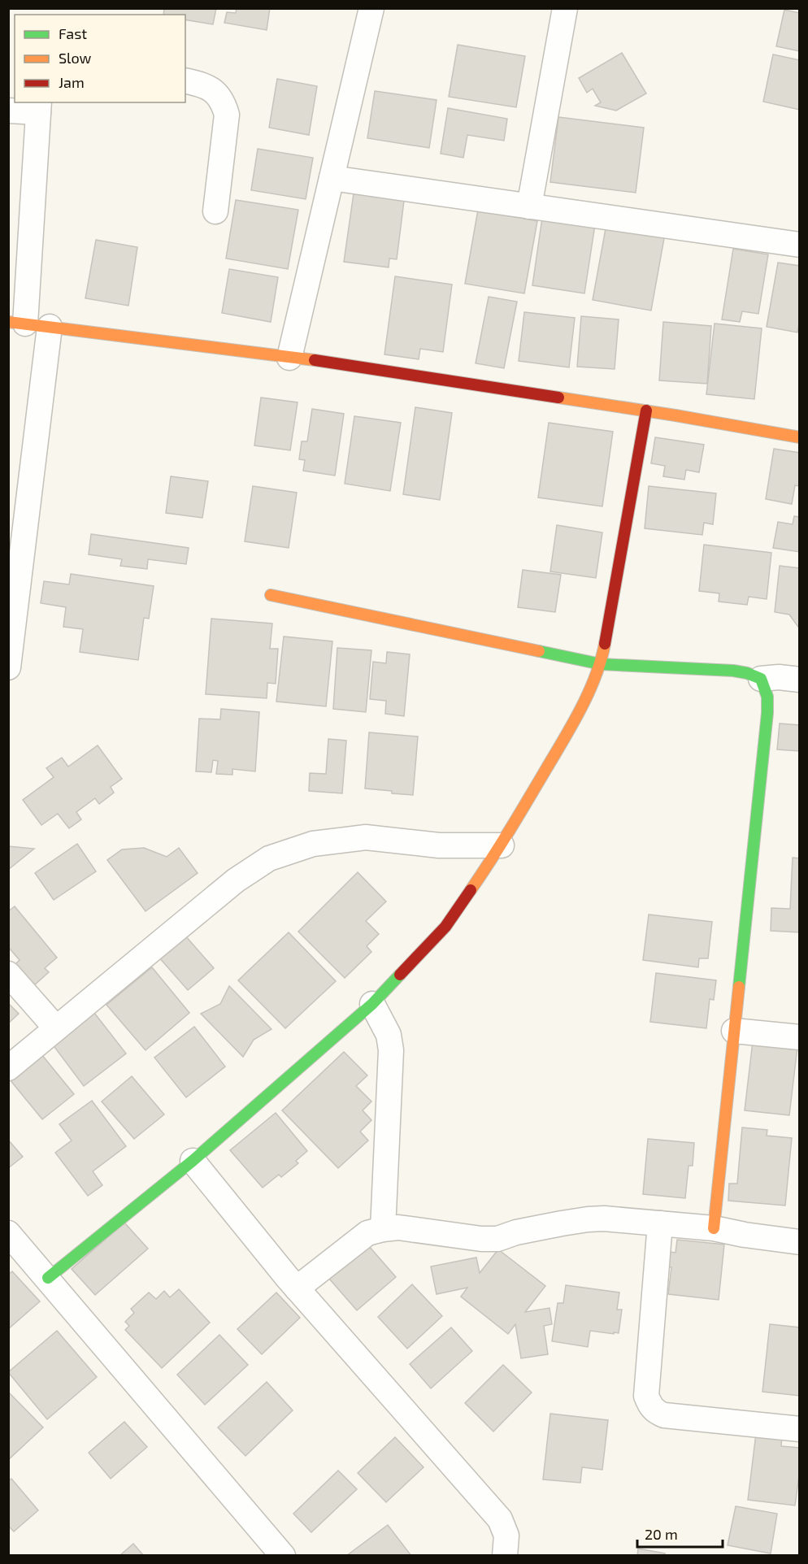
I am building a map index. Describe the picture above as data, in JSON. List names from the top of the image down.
{
  "legend": ["Fast", "Slow", "Jam"],
  "scale_bar": "20 m"
}
